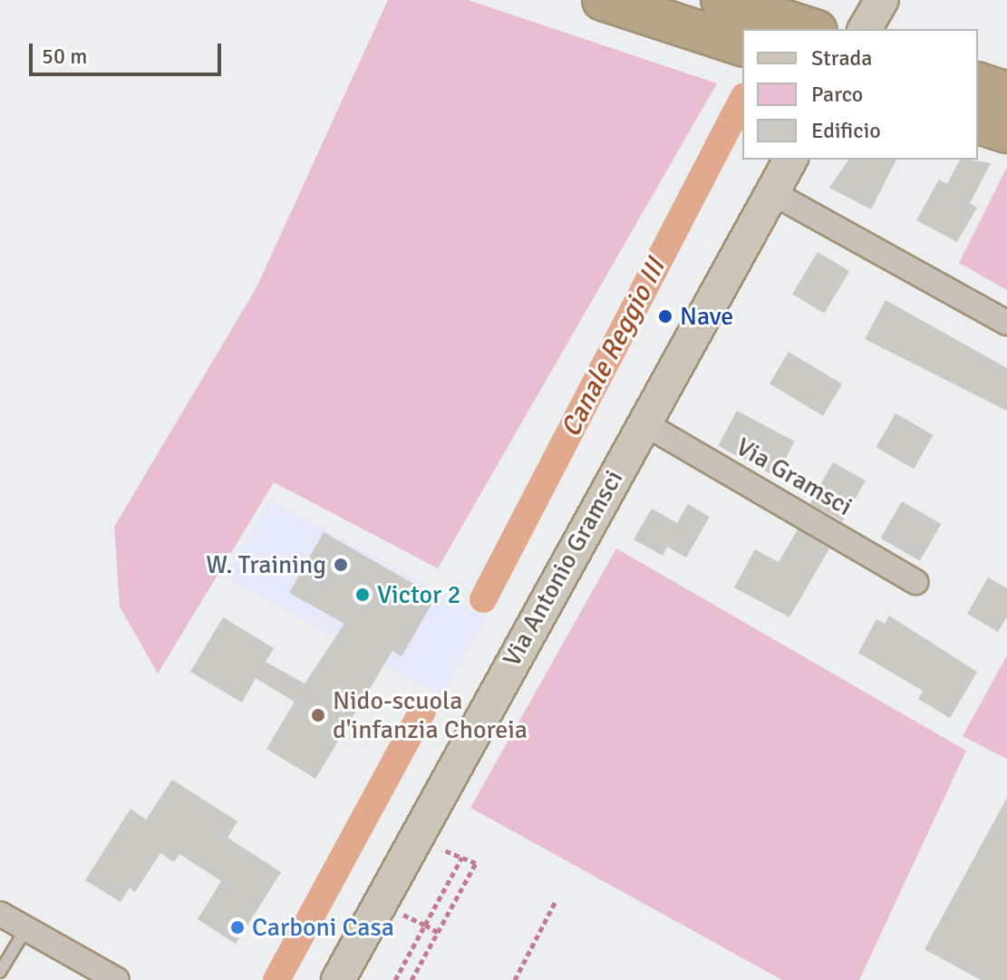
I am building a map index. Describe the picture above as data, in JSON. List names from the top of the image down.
{
  "streets": {
    "street": ["Via Gramsci", "Via Antonio Gramsci"]
  },
  "crossings": [
    ["Via Gramsci", "Via Antonio Gramsci"]
  ],
  "water": ["Canale Reggio III"],
  "places": [
    "Nave",
    "W. Training",
    "Victor 2",
    "Nido-scuola d'infanzia Choreia",
    "Carboni Casa"
  ],
  "legend": ["Strada", "Parco", "Edificio"],
  "scale_bar": "50 m"
}
